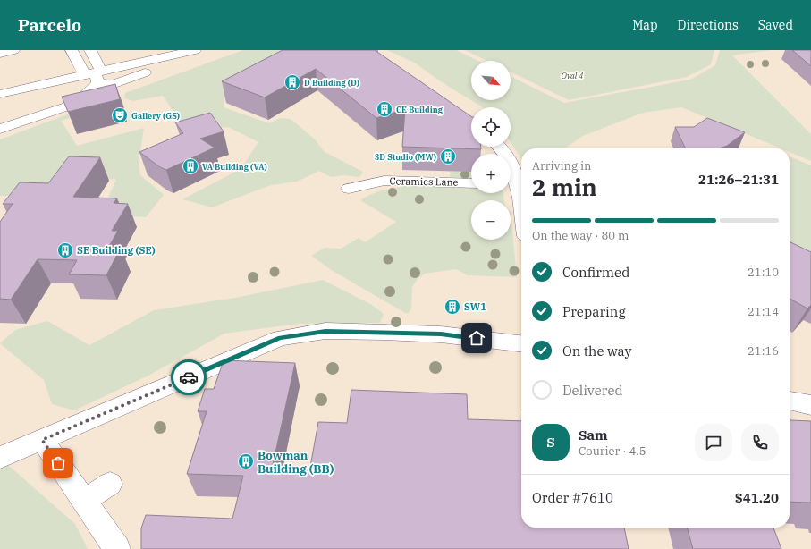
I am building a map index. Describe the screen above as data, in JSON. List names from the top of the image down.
{
  "streets": {
    "street": ["Ceramics Lane"]
  },
  "parks": ["Oval 4"],
  "places": {
    "building": [
      "D Building (D)",
      "CE Building",
      "3D Studio (MW)",
      "VA Building (VA)",
      "SE Building (SE)",
      "SW1",
      "Bowman Building (BB)"
    ],
    "theatre": ["Gallery (GS)"]
  },
  "north": "bottom right",
  "page": {
    "header": "Parcelo",
    "nav": ["Map", "Directions", "Saved"],
    "map_buttons": ["+", "−"],
    "heading": ["2 min", "Arriving in", "21:26–21:31"],
    "panel": [
      "Sam",
      "Courier · 4.5",
      "Order #7610",
      "$41.20"
    ],
    "bar": "On the way · 80 m",
    "list": [
      ["Confirmed", "21:10"],
      ["Preparing", "21:14"],
      ["On the way", "21:16"],
      "Delivered"
    ],
    "round": "S"
  }
}
